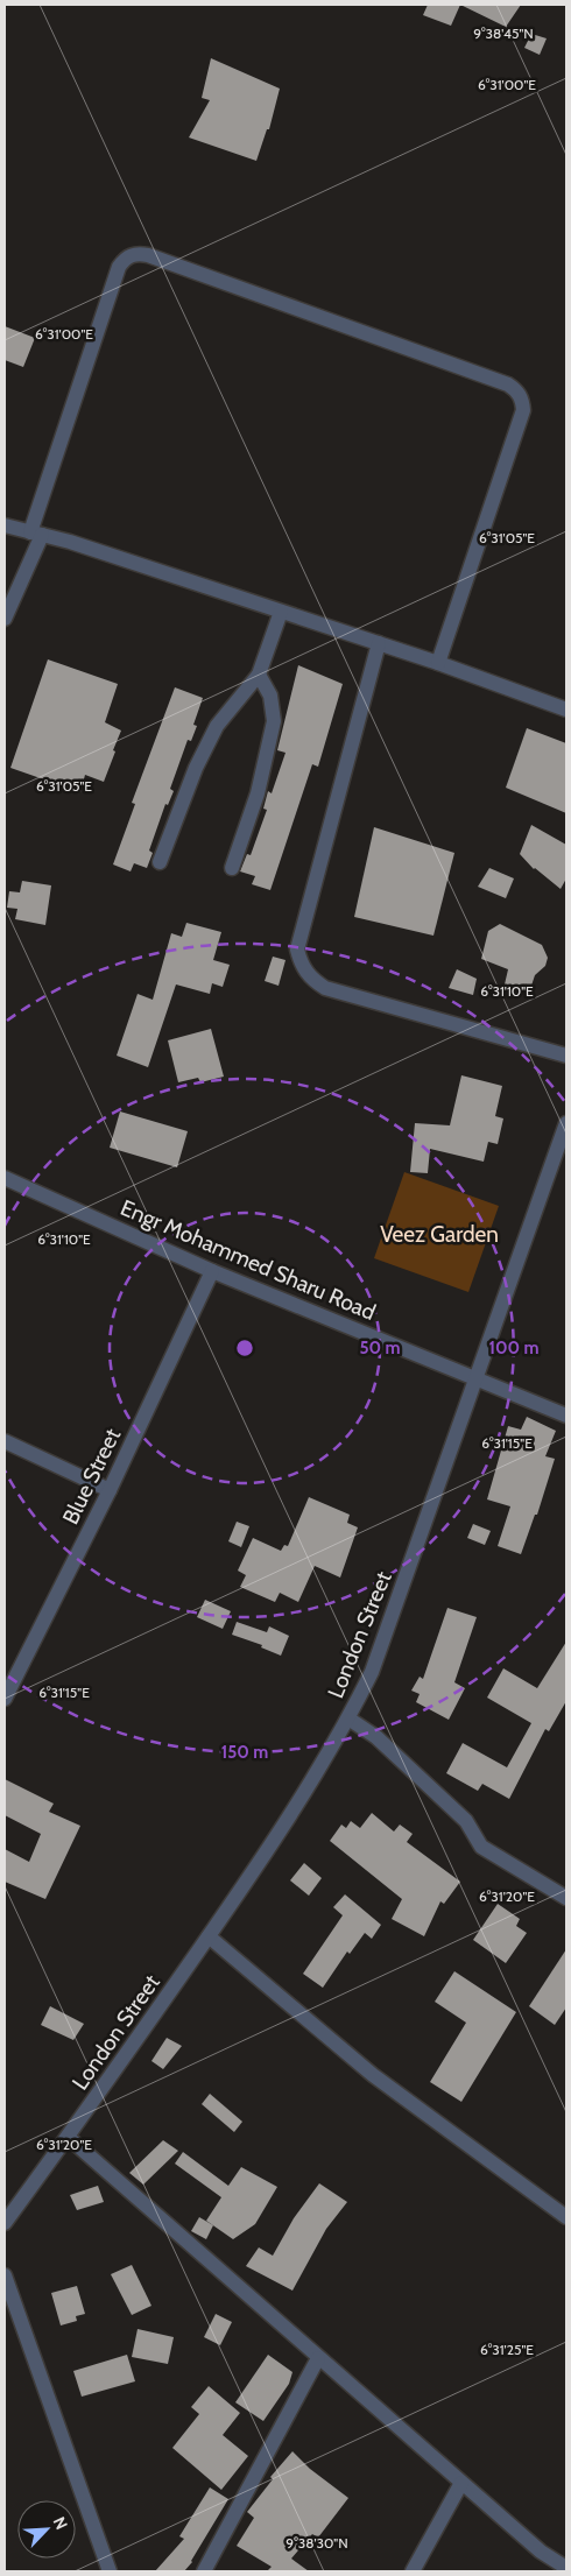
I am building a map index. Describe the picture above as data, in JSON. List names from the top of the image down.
{
  "streets": {
    "street": ["Engr Mohammed Sharu Road", "Blue Street", "London Street"]
  },
  "crossings": [
    ["Engr Mohammed Sharu Road", "Blue Street"],
    ["Engr Mohammed Sharu Road", "London Street"]
  ],
  "parks": ["Veez Garden"],
  "north": "top right",
  "coordinates": [
    "9°38'45\"N",
    "6°31'00\"E",
    "6°31'05\"E",
    "6°31'10\"E",
    "6°31'15\"E",
    "6°31'20\"E",
    "6°31'25\"E",
    "9°38'30\"N"
  ],
  "rings": ["50 m", "100 m", "150 m"]
}
